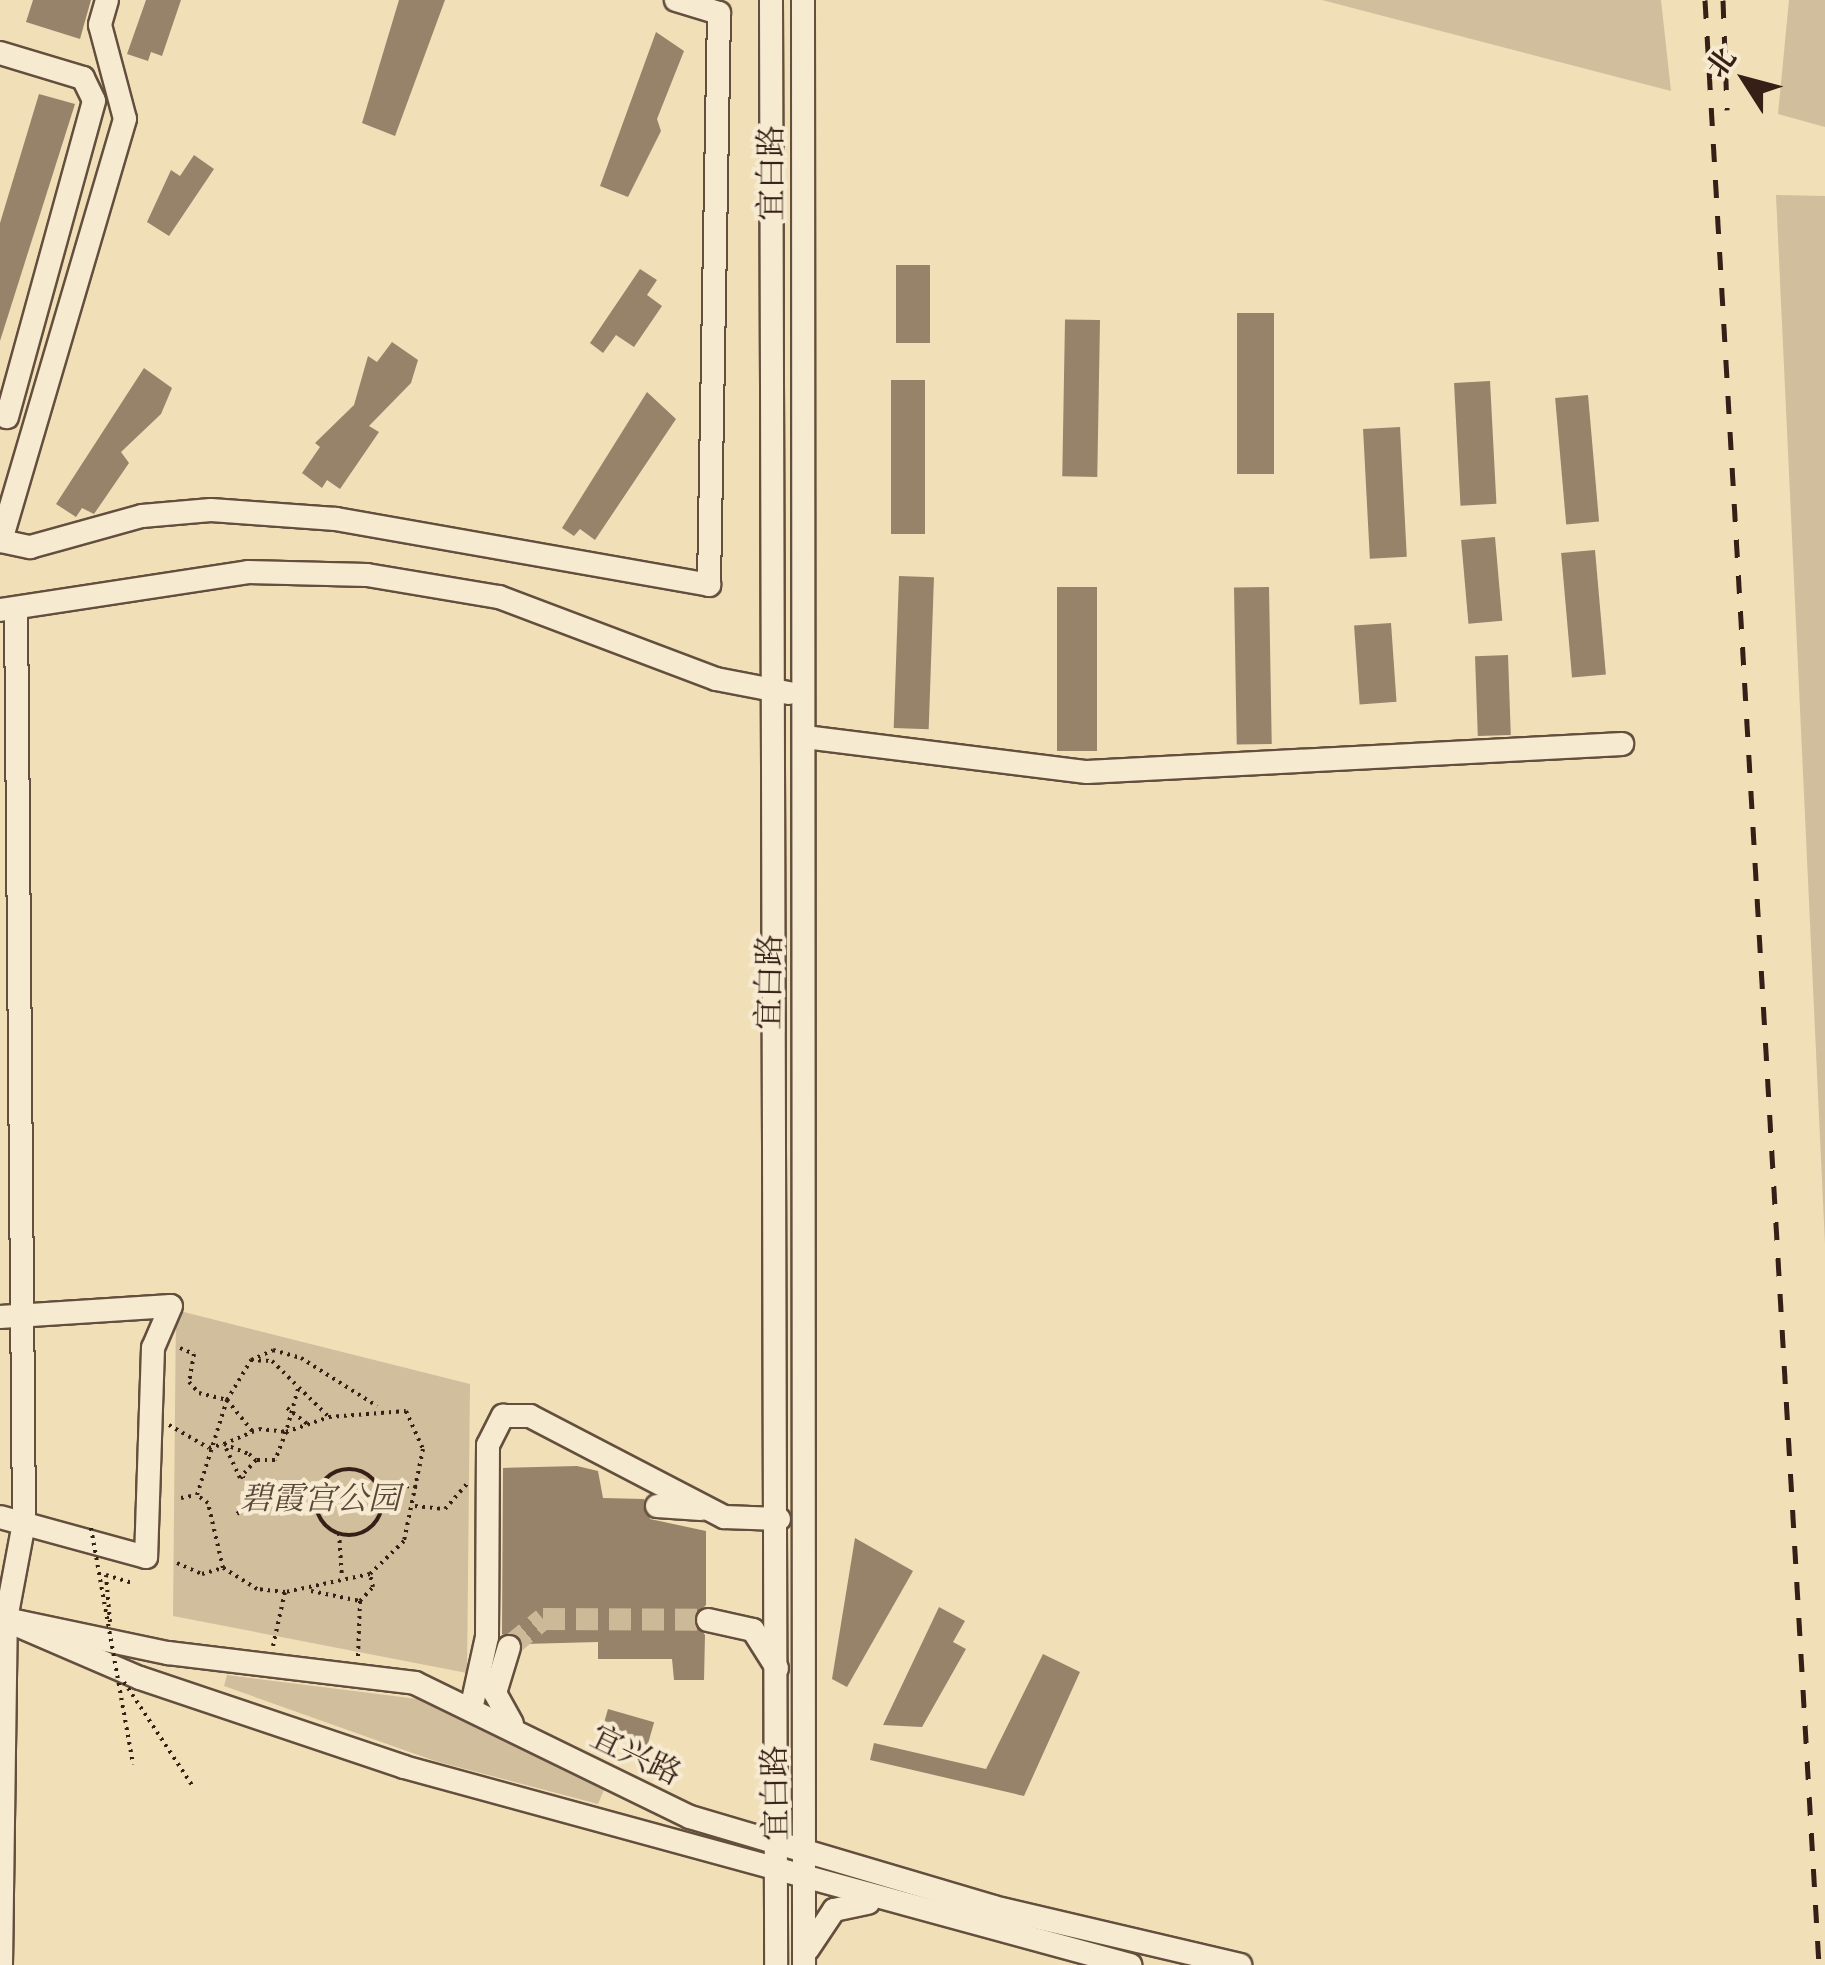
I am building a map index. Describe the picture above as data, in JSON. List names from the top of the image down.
{
  "streets": {
    "street": ["宜白路", "宜兴路"]
  },
  "crossings": [
    ["宜白路", "宜兴路"]
  ],
  "parks": ["碧霞宫公园"],
  "north": "top left"
}
